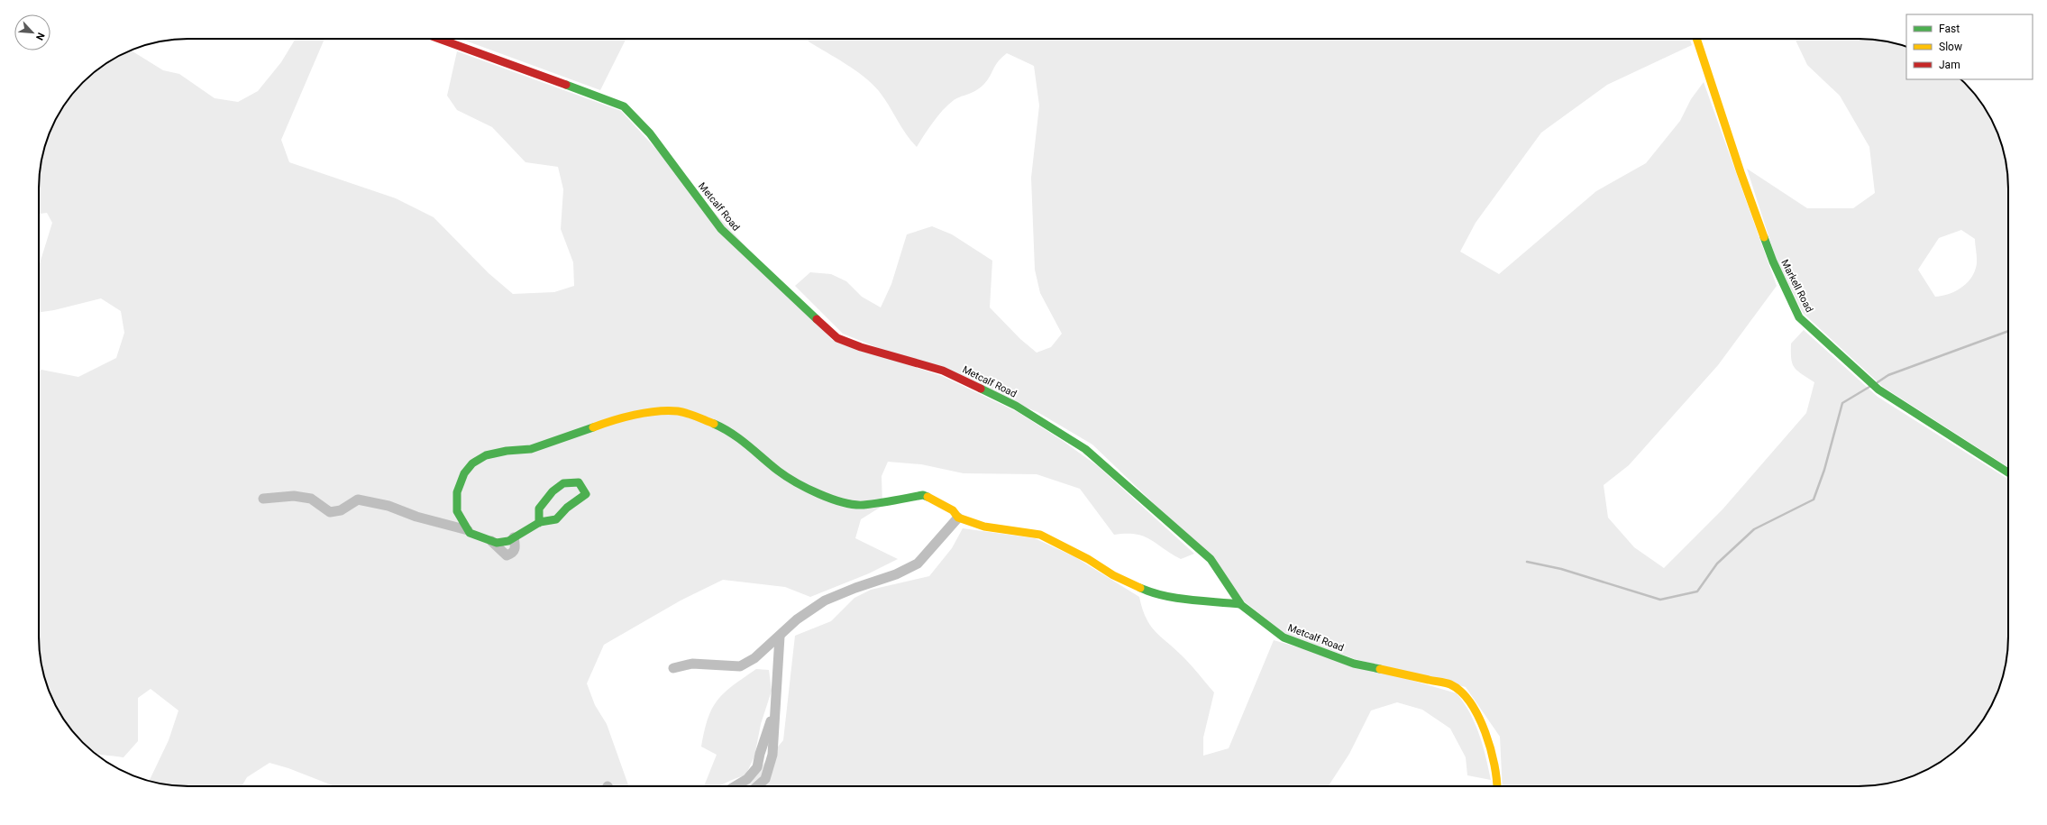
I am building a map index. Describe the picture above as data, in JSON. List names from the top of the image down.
{
  "streets": {
    "street": ["Metcalf Road", "Markell Road"]
  },
  "legend": ["Fast", "Slow", "Jam"],
  "north": "bottom right"
}
